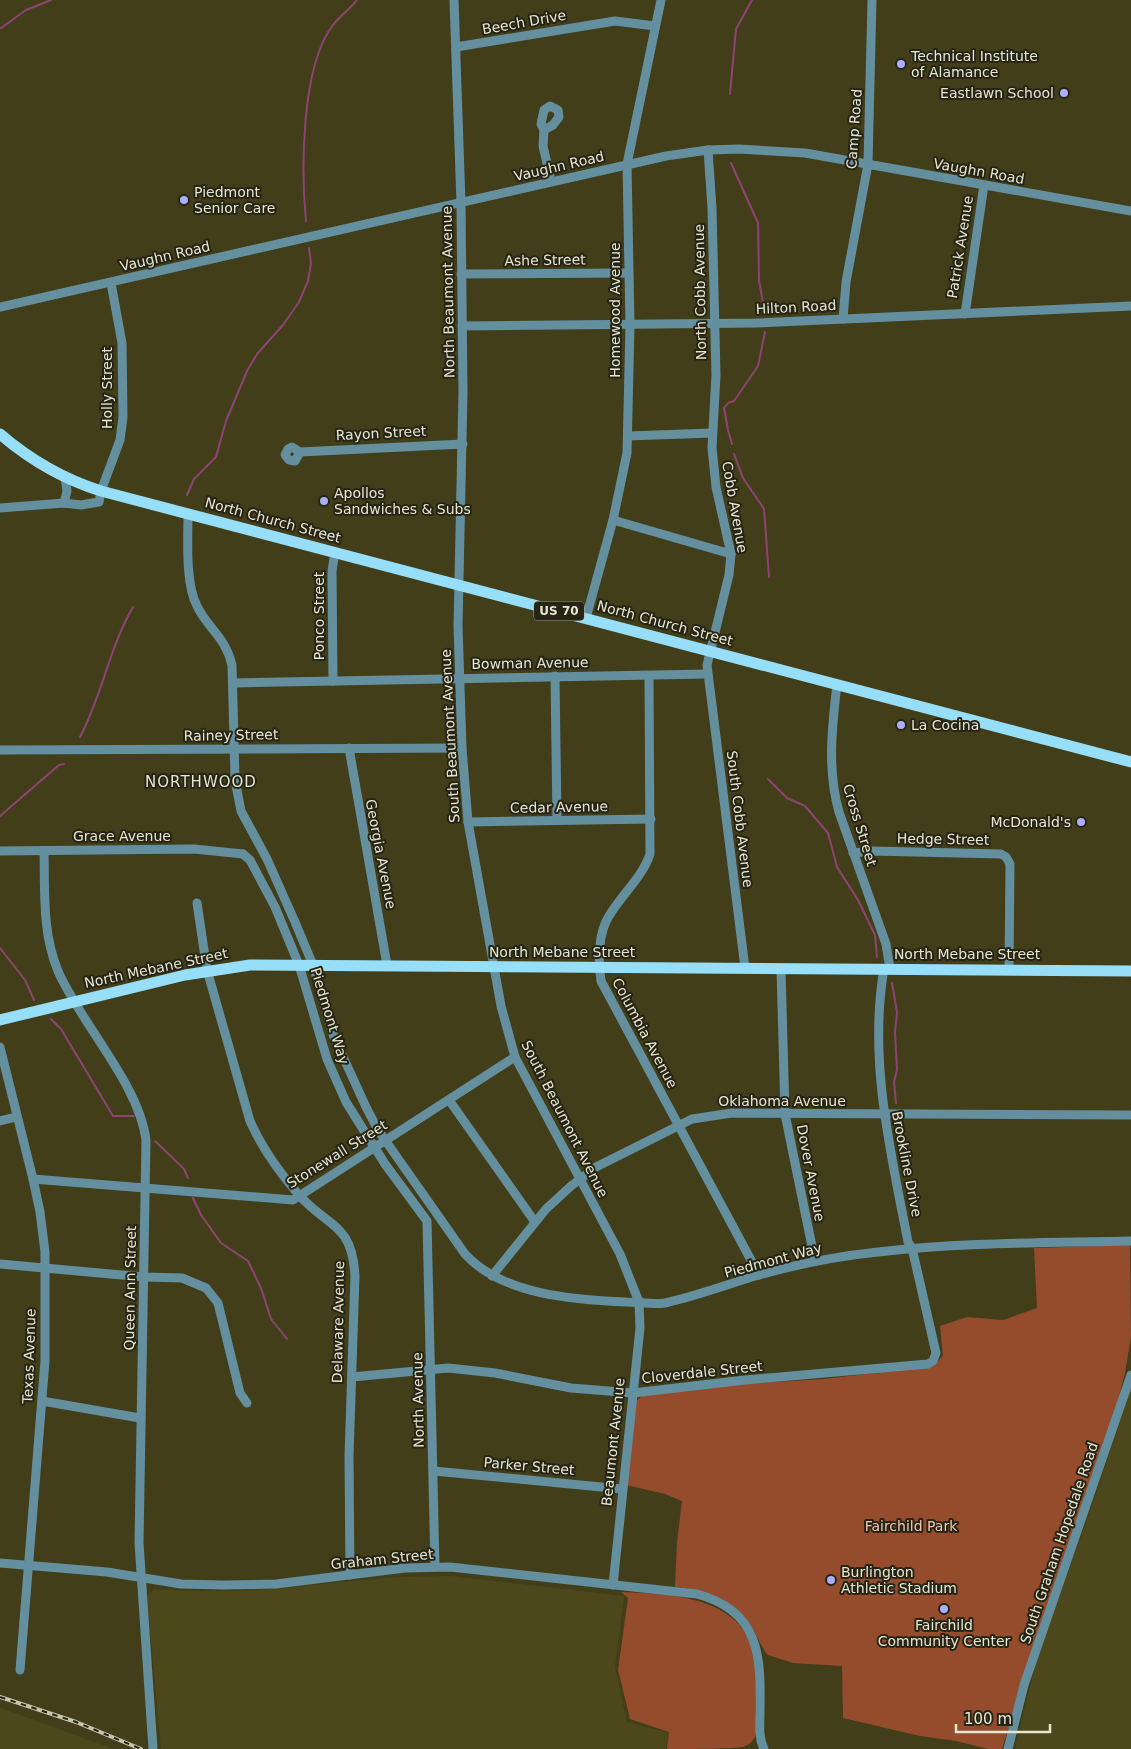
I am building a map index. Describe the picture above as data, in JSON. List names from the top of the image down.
{
  "streets": {
    "main road": ["North Church Street", "US 70", "North Mebane Street"],
    "street": [
      "Beech Drive",
      "Camp Road",
      "Vaughn Road",
      "Patrick Avenue",
      "Ashe Street",
      "North Beaumont Avenue",
      "North Cobb Avenue",
      "Hilton Road",
      "Homewood Avenue",
      "Holly Street",
      "Rayon Street",
      "Cobb Avenue",
      "Ponco Street",
      "Bowman Avenue",
      "Rainey Street",
      "South Beaumont Avenue",
      "Cedar Avenue",
      "South Cobb Avenue",
      "Cross Street",
      "Grace Avenue",
      "Hedge Street",
      "Georgia Avenue",
      "Piedmont Way",
      "Columbia Avenue",
      "Oklahoma Avenue",
      "Stonewall Street",
      "Brookline Drive",
      "Dover Avenue",
      "Queen Ann Street",
      "Delaware Avenue",
      "Texas Avenue",
      "Cloverdale Street",
      "North Avenue",
      "Beaumont Avenue",
      "Parker Street",
      "South Graham Hopedale Road",
      "Graham Street"
    ]
  },
  "crossings": [
    ["Beech Drive", "North Beaumont Avenue"],
    ["Beech Drive", "Homewood Avenue"],
    ["Camp Road", "Vaughn Road"],
    ["Camp Road", "Hilton Road"],
    ["Vaughn Road", "Patrick Avenue"],
    ["Vaughn Road", "North Beaumont Avenue"],
    ["Vaughn Road", "North Cobb Avenue"],
    ["Vaughn Road", "Homewood Avenue"],
    ["Vaughn Road", "Holly Street"],
    ["Patrick Avenue", "Hilton Road"],
    ["Ashe Street", "North Beaumont Avenue"],
    ["Ashe Street", "Homewood Avenue"],
    ["North Beaumont Avenue", "Hilton Road"],
    ["North Beaumont Avenue", "Rayon Street"],
    ["North Beaumont Avenue", "North Church Street"],
    ["North Beaumont Avenue", "South Beaumont Avenue"],
    ["North Cobb Avenue", "Hilton Road"],
    ["North Cobb Avenue", "Cobb Avenue"],
    ["Hilton Road", "Homewood Avenue"],
    ["Homewood Avenue", "North Church Street"],
    ["Holly Street", "North Church Street"],
    ["Cobb Avenue", "North Church Street"],
    ["Cobb Avenue", "Bowman Avenue"],
    ["Cobb Avenue", "South Cobb Avenue"],
    ["North Church Street", "Ponco Street"],
    ["North Church Street", "South Beaumont Avenue"],
    ["North Church Street", "Cross Street"],
    ["North Church Street", "Piedmont Way"],
    ["Ponco Street", "Bowman Avenue"],
    ["Bowman Avenue", "South Beaumont Avenue"],
    ["Bowman Avenue", "South Cobb Avenue"],
    ["Bowman Avenue", "Piedmont Way"],
    ["Bowman Avenue", "Columbia Avenue"],
    ["Rainey Street", "South Beaumont Avenue"],
    ["Rainey Street", "Georgia Avenue"],
    ["Rainey Street", "Piedmont Way"],
    ["South Beaumont Avenue", "Cedar Avenue"],
    ["South Beaumont Avenue", "North Mebane Street"],
    ["South Beaumont Avenue", "Piedmont Way"],
    ["South Beaumont Avenue", "Oklahoma Avenue"],
    ["South Beaumont Avenue", "Stonewall Street"],
    ["South Beaumont Avenue", "Beaumont Avenue"],
    ["Cedar Avenue", "Columbia Avenue"],
    ["South Cobb Avenue", "North Mebane Street"],
    ["Cross Street", "Hedge Street"],
    ["Cross Street", "North Mebane Street"],
    ["Cross Street", "Brookline Drive"],
    ["Grace Avenue", "Piedmont Way"],
    ["Grace Avenue", "Queen Ann Street"],
    ["Hedge Street", "North Mebane Street"],
    ["Georgia Avenue", "North Mebane Street"],
    ["North Mebane Street", "Piedmont Way"],
    ["North Mebane Street", "Columbia Avenue"],
    ["North Mebane Street", "Brookline Drive"],
    ["North Mebane Street", "Dover Avenue"],
    ["North Mebane Street", "Queen Ann Street"],
    ["North Mebane Street", "Delaware Avenue"],
    ["Piedmont Way", "Columbia Avenue"],
    ["Piedmont Way", "Oklahoma Avenue"],
    ["Piedmont Way", "Stonewall Street"],
    ["Piedmont Way", "Brookline Drive"],
    ["Piedmont Way", "Dover Avenue"],
    ["Piedmont Way", "North Avenue"],
    ["Piedmont Way", "Beaumont Avenue"],
    ["Columbia Avenue", "Oklahoma Avenue"],
    ["Oklahoma Avenue", "Brookline Drive"],
    ["Oklahoma Avenue", "Dover Avenue"],
    ["Stonewall Street", "Queen Ann Street"],
    ["Stonewall Street", "Delaware Avenue"],
    ["Stonewall Street", "Texas Avenue"],
    ["Brookline Drive", "Cloverdale Street"],
    ["Queen Ann Street", "Graham Street"],
    ["Delaware Avenue", "Cloverdale Street"],
    ["Delaware Avenue", "Graham Street"],
    ["Texas Avenue", "Graham Street"],
    ["Cloverdale Street", "North Avenue"],
    ["Cloverdale Street", "Beaumont Avenue"],
    ["North Avenue", "Parker Street"],
    ["North Avenue", "Graham Street"],
    ["Beaumont Avenue", "Parker Street"],
    ["Beaumont Avenue", "Graham Street"]
  ],
  "districts": ["NORTHWOOD"],
  "parks": ["Fairchild Park"],
  "places": [
    "Technical Institute of Alamance",
    "Eastlawn School",
    "Piedmont Senior Care",
    "Apollos Sandwiches & Subs",
    "La Cocina",
    "McDonald's",
    "Burlington Athletic Stadium",
    "Fairchild Community Center"
  ],
  "scale_bar": "100 m"
}
